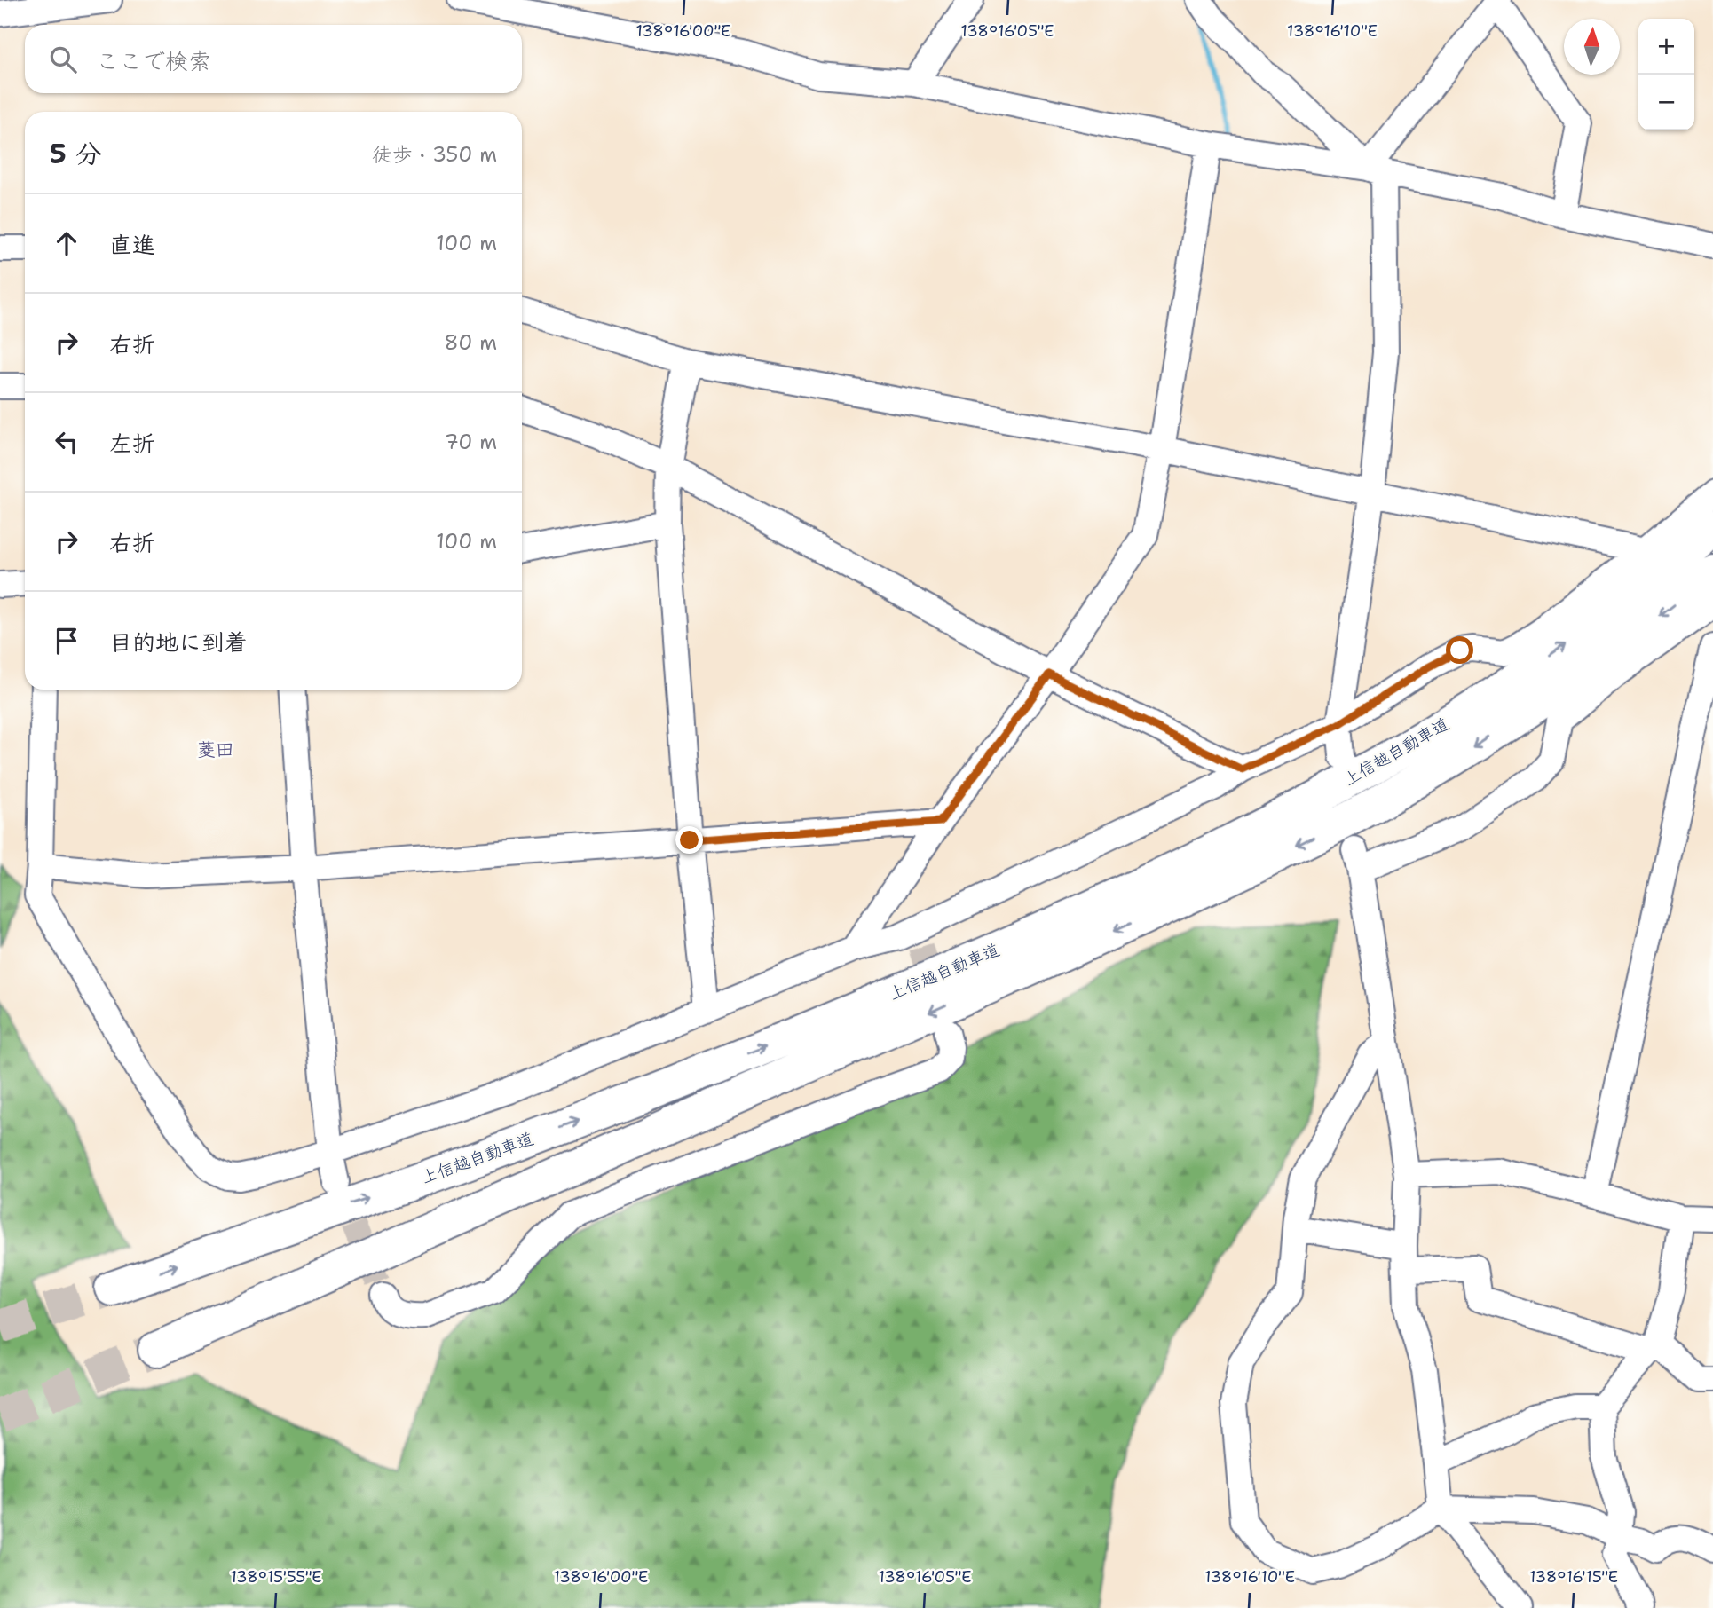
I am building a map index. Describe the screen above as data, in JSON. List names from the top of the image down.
{
  "streets": {
    "highway": ["上信越自動車道"]
  },
  "districts": ["菱田"],
  "north": "top",
  "page": {
    "map_buttons": ["+", "−"],
    "search": "ここで検索",
    "heading": ["5 分", "徒歩 · 350 m"],
    "list": [
      ["直進", "100 m"],
      ["右折", "80 m"],
      ["左折", "70 m"],
      ["右折", "100 m"],
      "目的地に到着"
    ]
  },
  "coordinates": [
    "138°16'00\"E",
    "138°16'05\"E",
    "138°16'10\"E",
    "138°15'55\"E",
    "138°16'15\"E"
  ]
}
